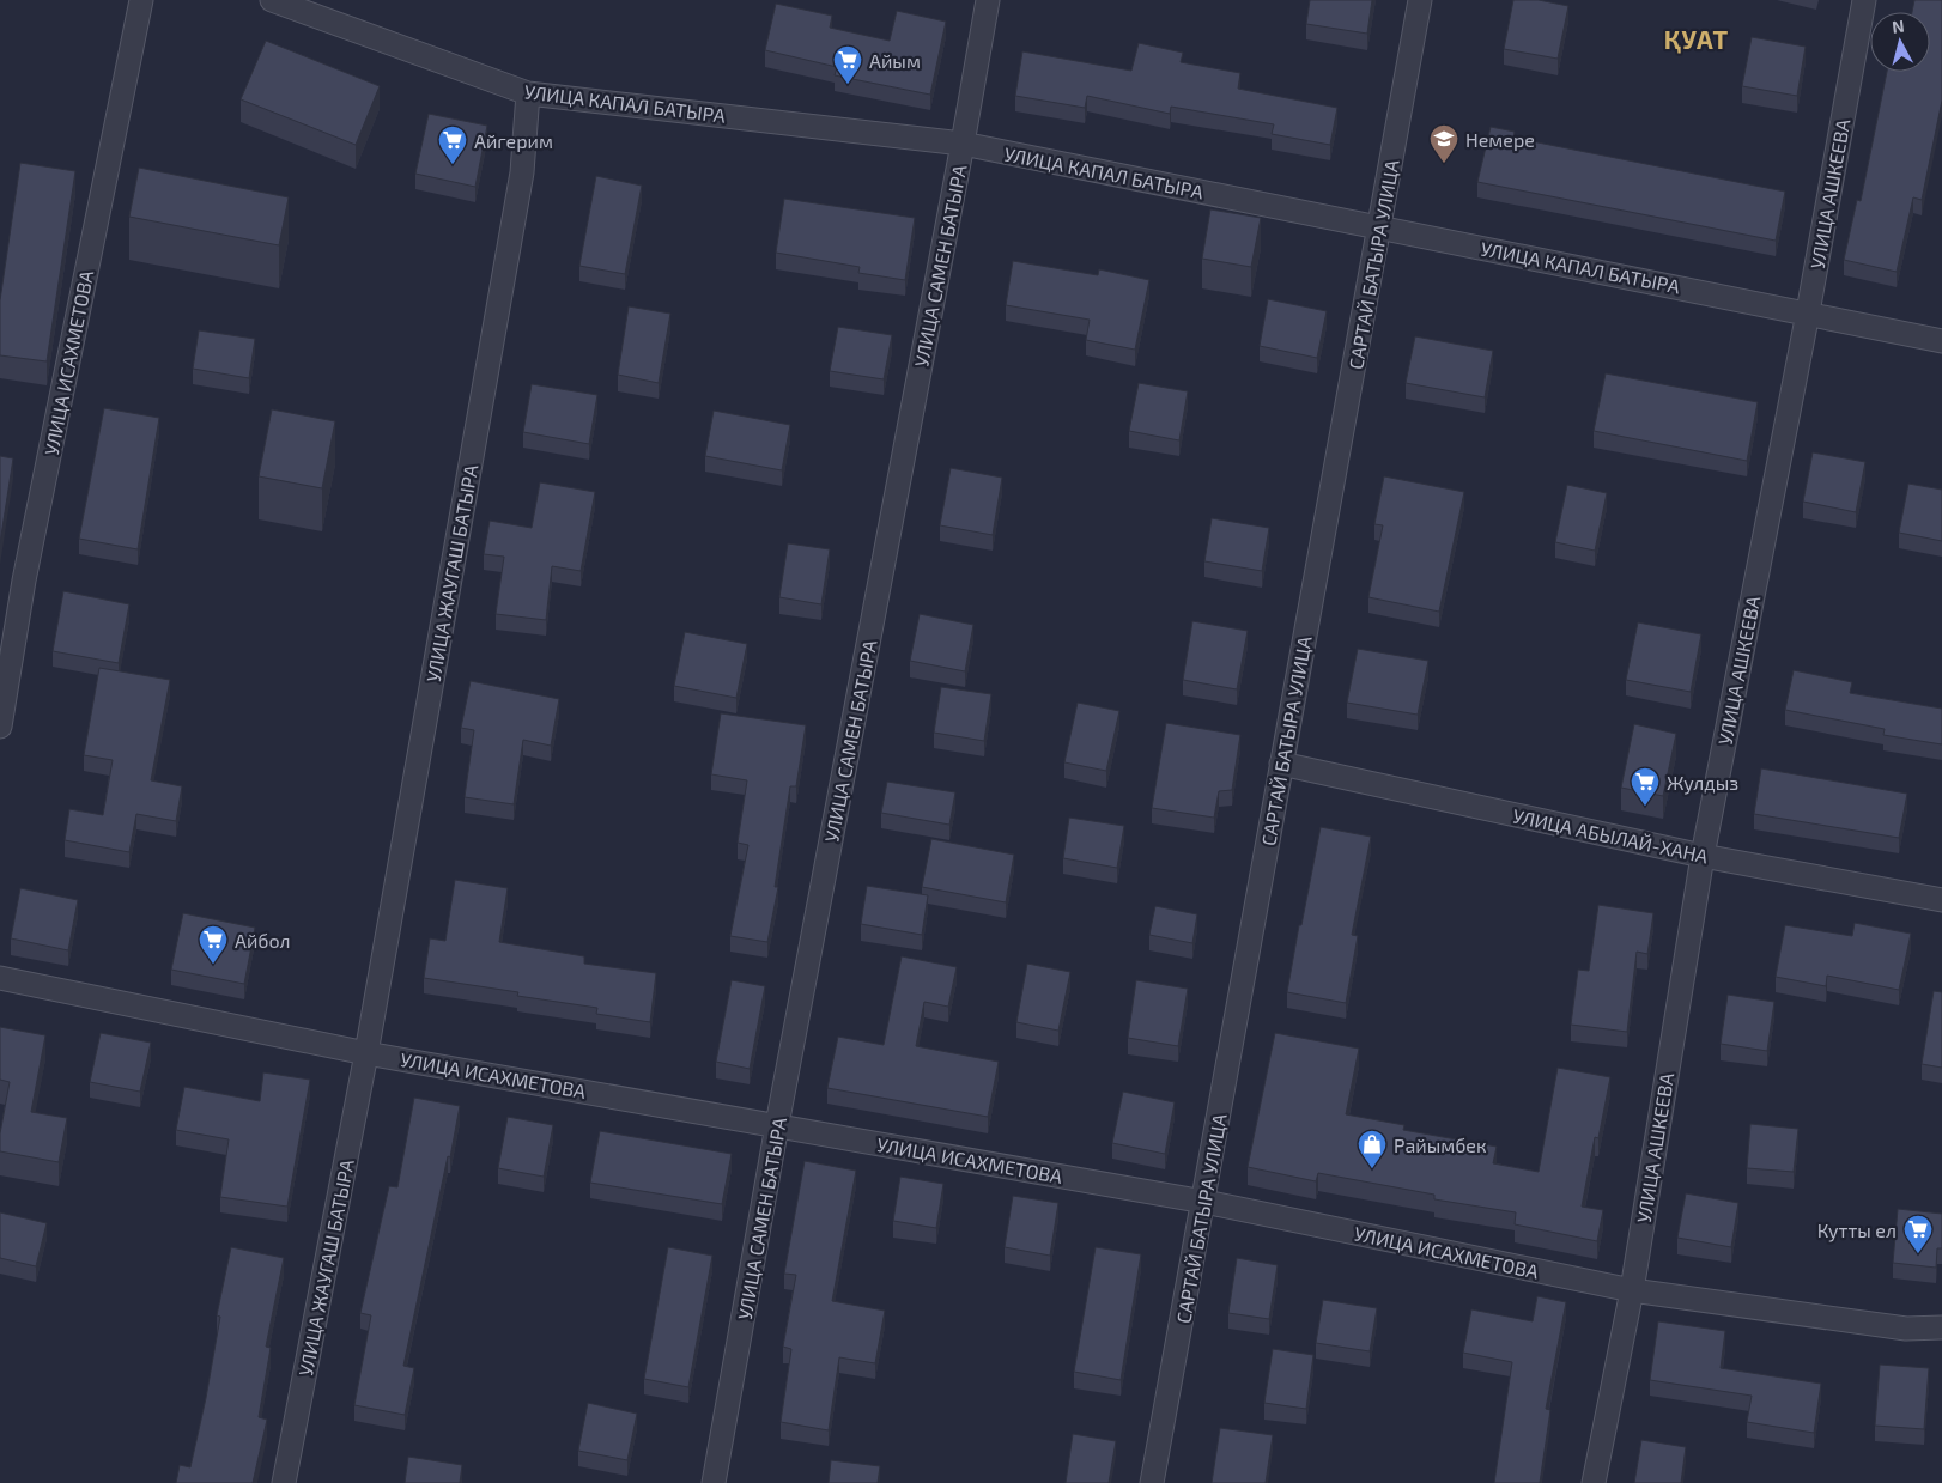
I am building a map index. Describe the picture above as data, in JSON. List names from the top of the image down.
{
  "streets": {
    "street": [
      "УЛИЦА КАПАЛ БАТЫРА",
      "УЛИЦА АШКЕЕВА",
      "САРТАЙ БАТЫРА УЛИЦА",
      "УЛИЦА САМЕН БАТЫРА",
      "УЛИЦА ИСАХМЕТОВА",
      "УЛИЦА ЖАУГАШ БАТЫРА",
      "УЛИЦА АБЫЛАЙ-ХАНА"
    ]
  },
  "crossings": [
    ["УЛИЦА КАПАЛ БАТЫРА", "УЛИЦА АШКЕЕВА"],
    ["УЛИЦА КАПАЛ БАТЫРА", "САРТАЙ БАТЫРА УЛИЦА"],
    ["УЛИЦА КАПАЛ БАТЫРА", "УЛИЦА САМЕН БАТЫРА"],
    ["УЛИЦА КАПАЛ БАТЫРА", "УЛИЦА ЖАУГАШ БАТЫРА"],
    ["УЛИЦА АШКЕЕВА", "УЛИЦА ИСАХМЕТОВА"],
    ["УЛИЦА АШКЕЕВА", "УЛИЦА АБЫЛАЙ-ХАНА"],
    ["САРТАЙ БАТЫРА УЛИЦА", "УЛИЦА ИСАХМЕТОВА"],
    ["САРТАЙ БАТЫРА УЛИЦА", "УЛИЦА АБЫЛАЙ-ХАНА"],
    ["УЛИЦА САМЕН БАТЫРА", "УЛИЦА ИСАХМЕТОВА"],
    ["УЛИЦА ИСАХМЕТОВА", "УЛИЦА ЖАУГАШ БАТЫРА"]
  ],
  "districts": ["ҚУАТ"],
  "places": {
    "supermarket": [
      "Айым",
      "Айгерим",
      "Жулдыз",
      "Айбол",
      "Кутты ел"
    ],
    "school or university": ["Немере"],
    "shop": ["Райымбек"]
  },
  "north": "top"
}
